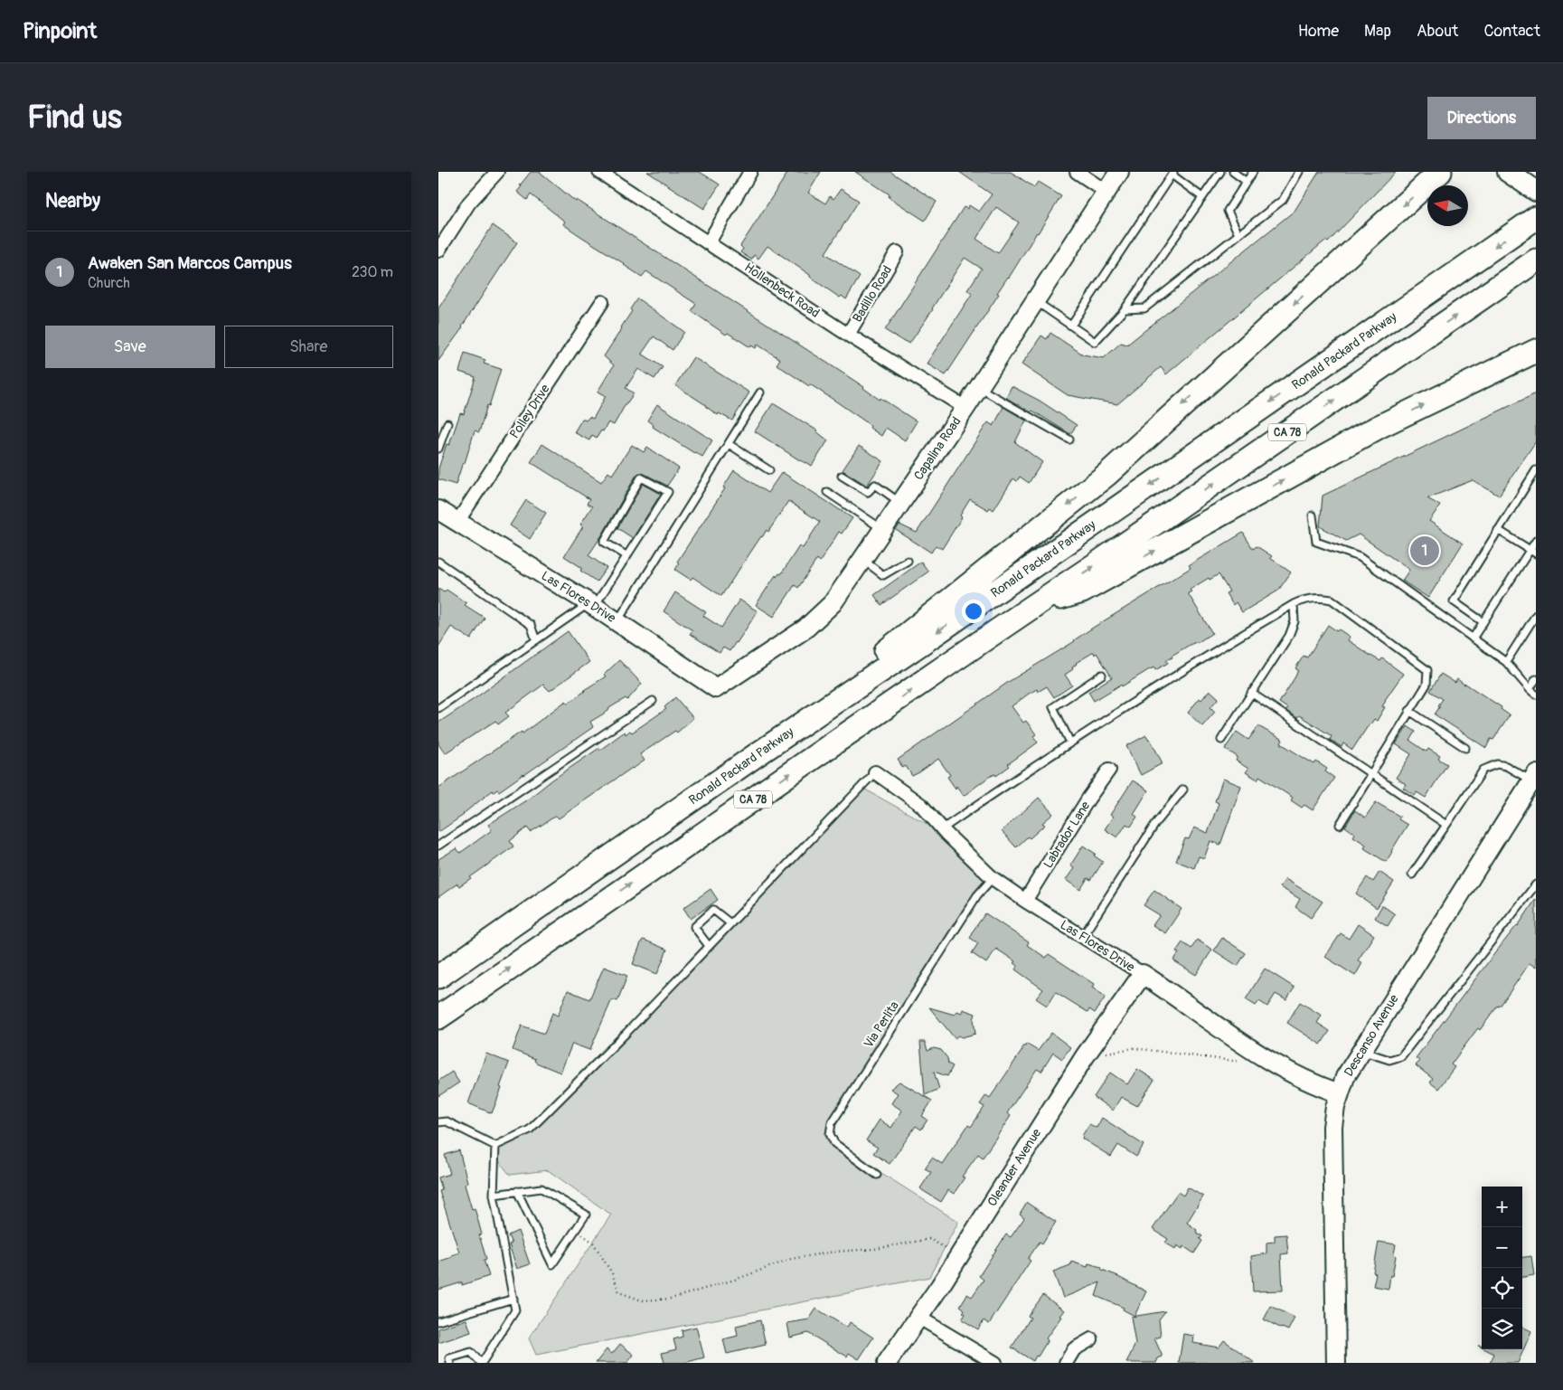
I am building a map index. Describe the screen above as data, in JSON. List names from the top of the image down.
{
  "streets": {
    "highway": ["Ronald Packard Parkway", "CA 78"],
    "street": [
      "Hollenbeck Road",
      "Badillo Road",
      "Polley Drive",
      "Capalina Road",
      "Las Flores Drive",
      "Labrador Lane",
      "Descanso Avenue",
      "Oleander Avenue"
    ],
    "lane": ["Via Perlita"]
  },
  "crossings": [
    ["Hollenbeck Road", "Badillo Road"],
    ["Hollenbeck Road", "Capalina Road"],
    ["Polley Drive", "Las Flores Drive"],
    ["Capalina Road", "Las Flores Drive"],
    ["Las Flores Drive", "Labrador Lane"],
    ["Las Flores Drive", "Via Perlita"],
    ["Las Flores Drive", "Descanso Avenue"],
    ["Las Flores Drive", "Oleander Avenue"]
  ],
  "north": "left",
  "page": {
    "header": "Pinpoint",
    "nav": [
      "Home",
      "Map",
      "About",
      "Contact"
    ],
    "buttons": [
      "Directions",
      ["Save", "Share"]
    ],
    "title": "Find us",
    "heading": "Nearby",
    "list": [
      {
        "mark": "1",
        "name": "Awaken San Marcos Campus",
        "note": "Church",
        "value": "230 m"
      }
    ],
    "pins": "1",
    "map_buttons": ["+", "−"]
  }
}
